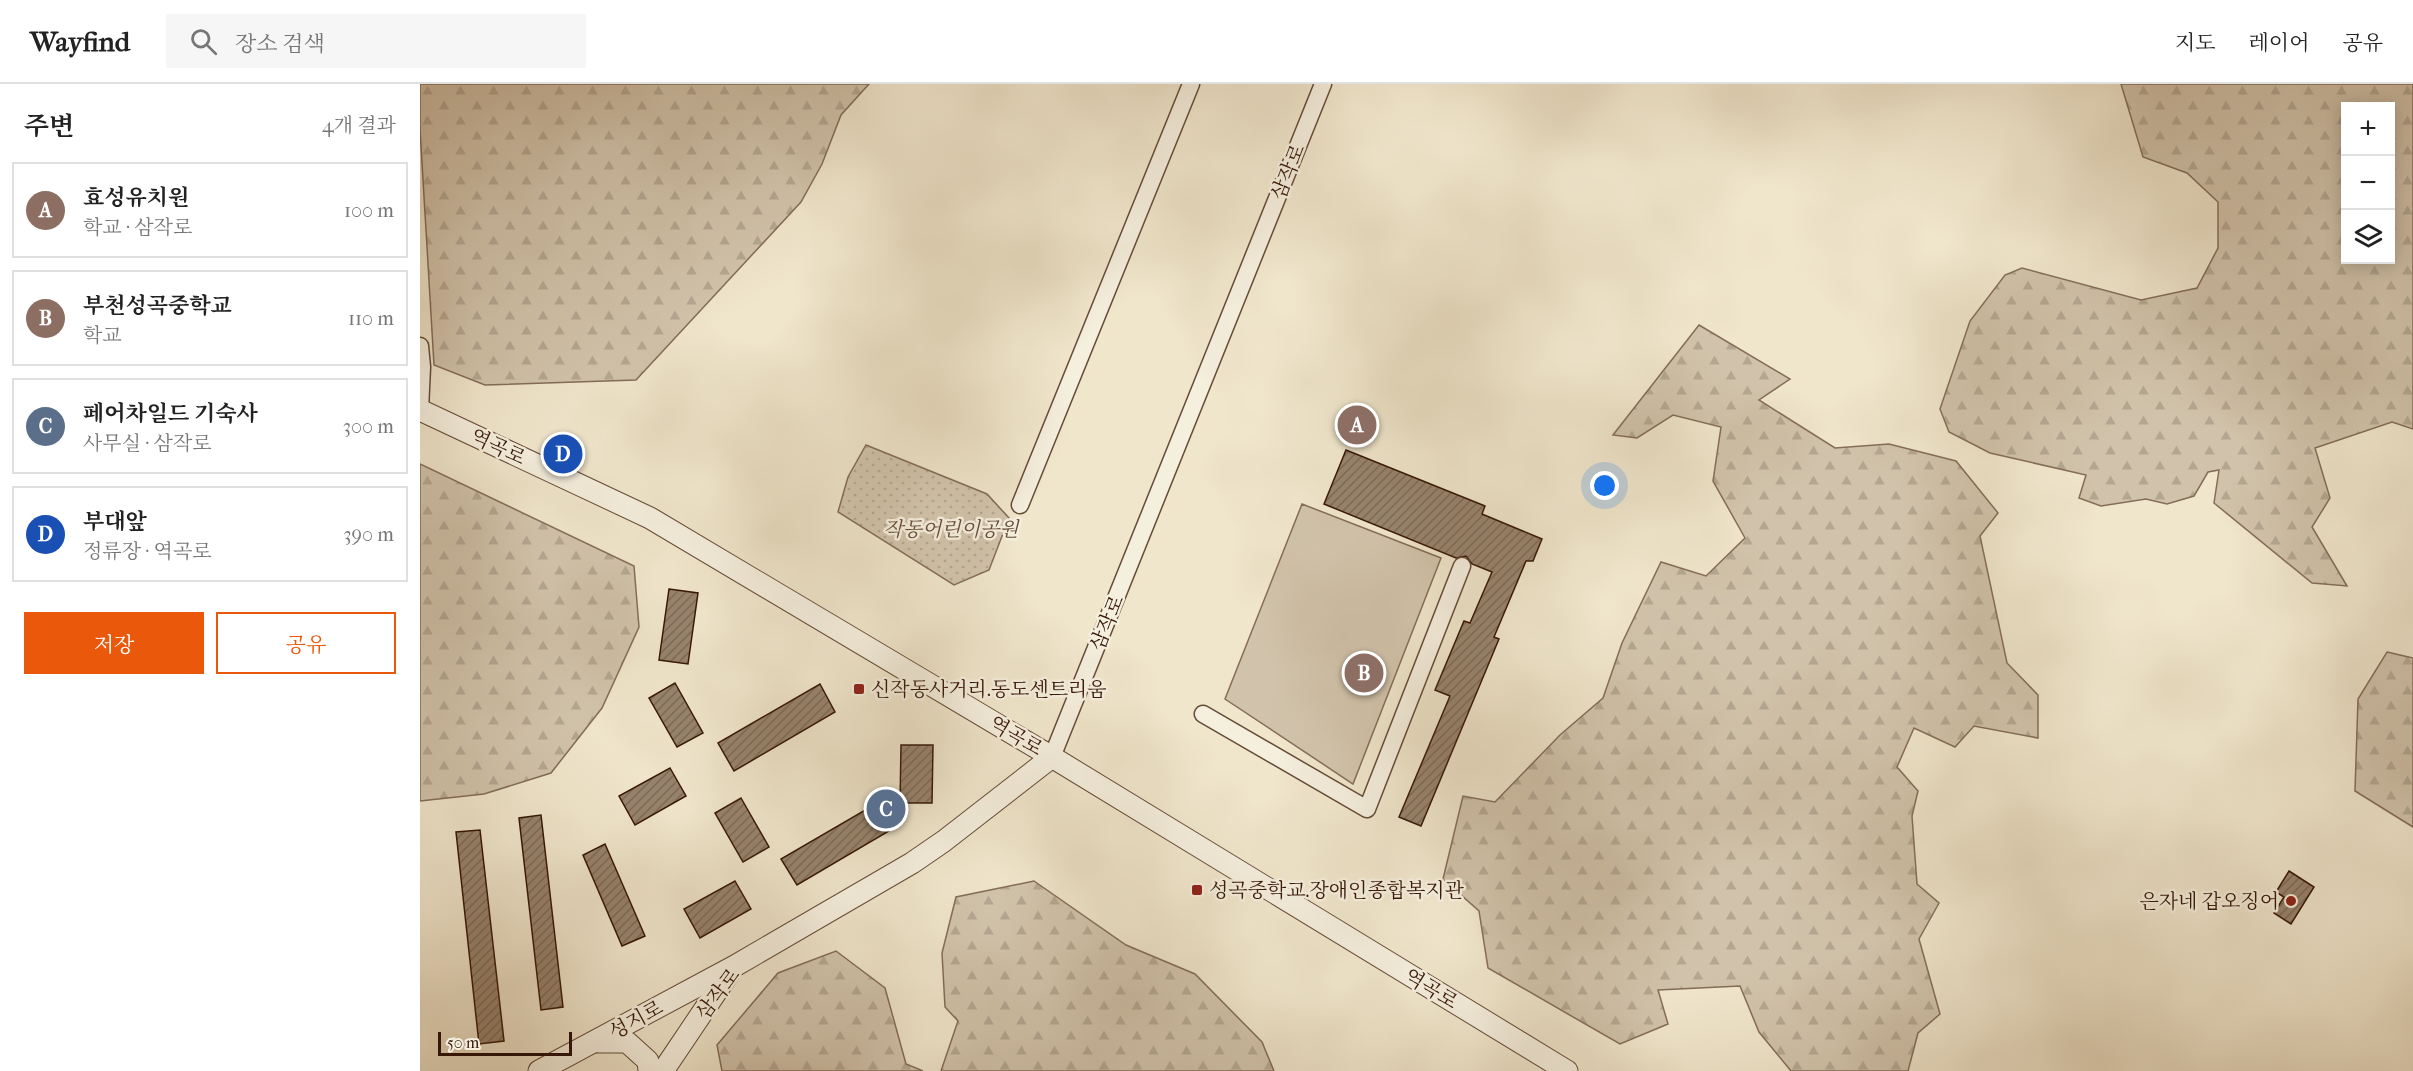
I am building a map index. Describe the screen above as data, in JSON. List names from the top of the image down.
{
  "streets": {
    "street": ["삼작로", "역곡로", "성지로"]
  },
  "crossings": [
    ["삼작로", "역곡로"],
    ["삼작로", "성지로"]
  ],
  "parks": ["작동어린이공원"],
  "places": {
    "transit": ["신작동사거리.동도센트리움", "성곡중학교.장애인종합복지관"],
    "other": ["은자네 갑오징어"]
  },
  "scale_bar": "50 m",
  "page": {
    "header": "Wayfind",
    "search": "장소 검색",
    "nav": ["지도", "레이어", "공유"],
    "heading": ["주변", "4개 결과"],
    "map_buttons": ["+", "−"],
    "list": [
      {
        "mark": "A",
        "name": "효성유치원",
        "note": "학교 · 삼작로",
        "value": "100 m"
      },
      {
        "mark": "B",
        "name": "부천성곡중학교",
        "note": "학교",
        "value": "110 m"
      },
      {
        "mark": "C",
        "name": "페어차일드 기숙사",
        "note": "사무실 · 삼작로",
        "value": "300 m"
      },
      {
        "mark": "D",
        "name": "부대앞",
        "note": "정류장 · 역곡로",
        "value": "390 m"
      }
    ],
    "pins": [
      "A",
      "D",
      "B",
      "C"
    ],
    "buttons": ["저장", "공유"],
    "scale": "50 m"
  }
}
